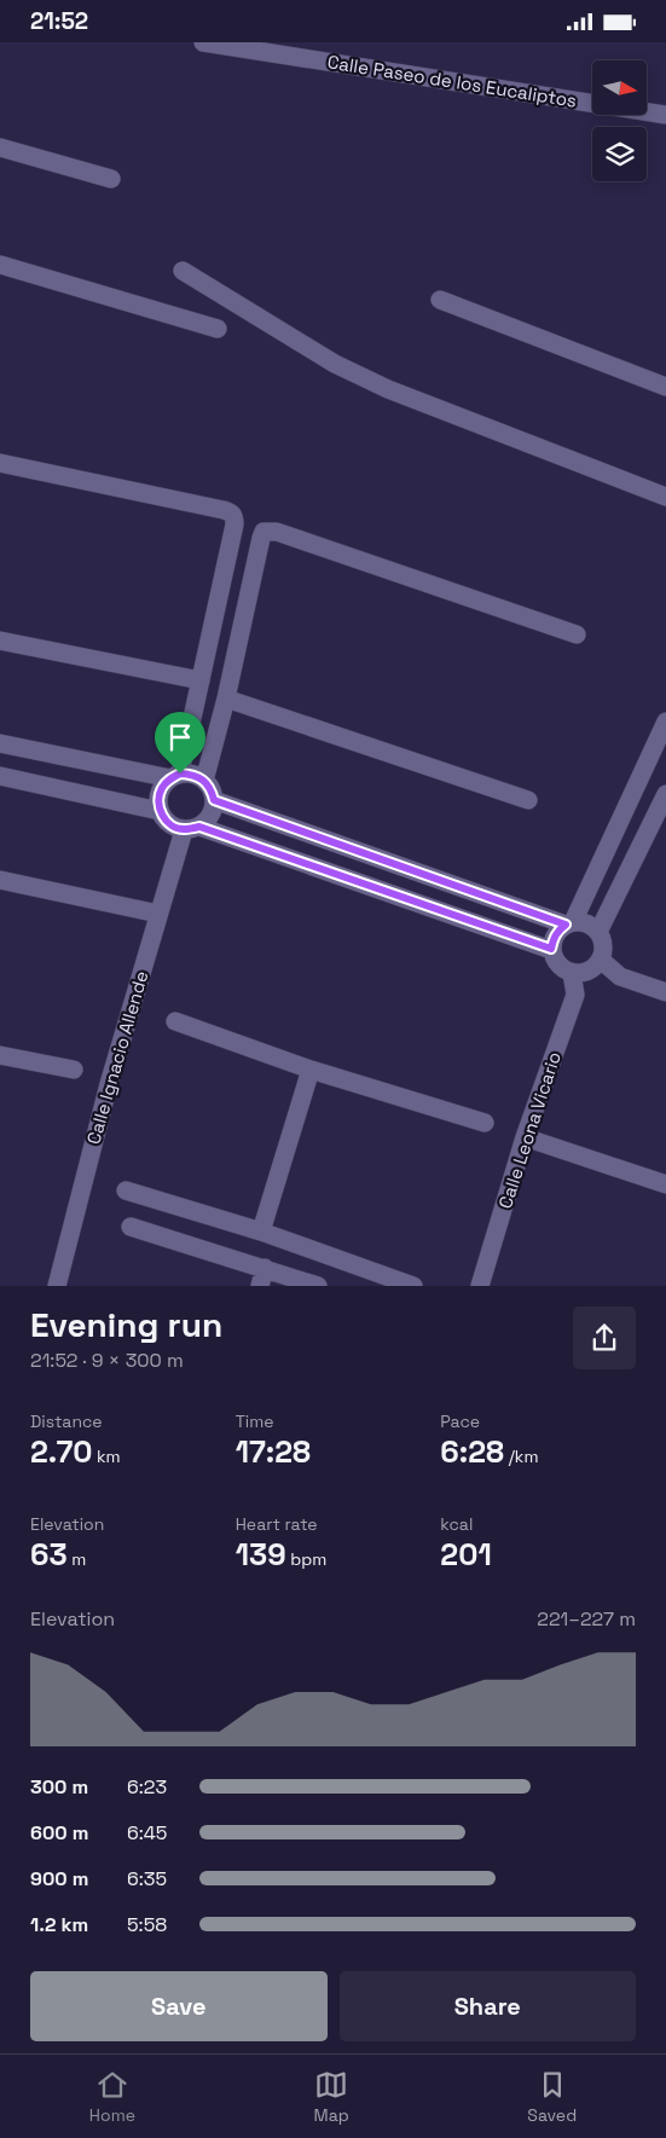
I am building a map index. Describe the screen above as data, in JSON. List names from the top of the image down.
{
  "streets": {
    "street": ["Calle Paseo de los Eucaliptos", "Calle Ignacio Allende", "Calle Leona Vicario"]
  },
  "north": "right",
  "page": {
    "status": "21:52",
    "heading": ["Evening run", "21:52 · 9 × 300 m"],
    "stats": [
      ["Distance", "2.70 km"],
      ["Time", "17:28"],
      ["Pace", "6:28 /km"],
      ["Elevation", "63 m"],
      ["Heart rate", "139 bpm"],
      ["kcal", "201"]
    ],
    "chart": ["Elevation", "221–227 m"],
    "list": [
      {
        "name": "300 m",
        "note": "6:23"
      },
      {
        "name": "600 m",
        "note": "6:45"
      },
      {
        "name": "900 m",
        "note": "6:35"
      },
      {
        "name": "1.2 km",
        "note": "5:58"
      }
    ],
    "buttons": ["Save", "Share"],
    "tabs": ["Home", "Map", "Saved"]
  }
}
